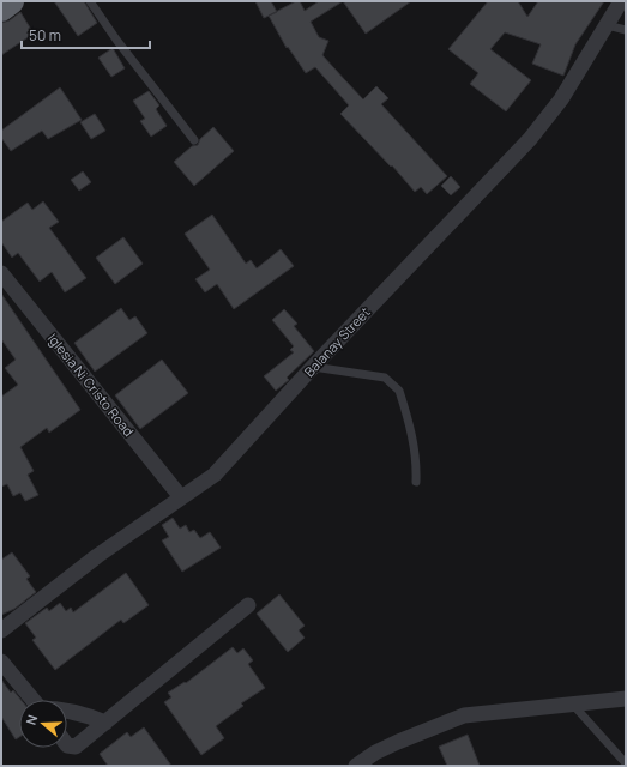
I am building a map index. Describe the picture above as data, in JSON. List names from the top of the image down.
{
  "streets": {
    "street": ["Balanay Street", "Iglesia Ni Cristo Road"]
  },
  "crossings": [
    ["Balanay Street", "Iglesia Ni Cristo Road"]
  ],
  "scale_bar": "50 m",
  "north": "left"
}
